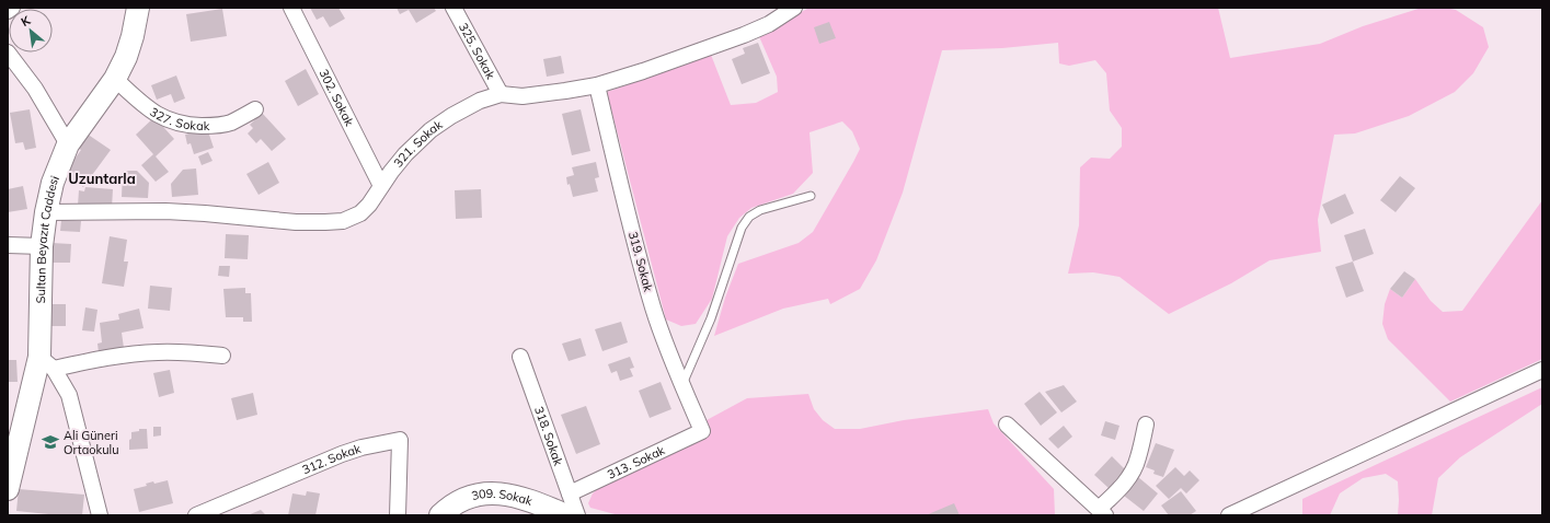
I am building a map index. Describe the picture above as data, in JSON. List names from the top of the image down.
{
  "streets": {
    "street": [
      "325. Sokak",
      "302. Sokak",
      "327. Sokak",
      "321. Sokak",
      "Sultan Beyazıt Caddesi",
      "319. Sokak",
      "318. Sokak",
      "312. Sokak",
      "313. Sokak",
      "309. Sokak"
    ]
  },
  "crossings": [
    ["325. Sokak", "321. Sokak"],
    ["302. Sokak", "321. Sokak"],
    ["327. Sokak", "Sultan Beyazıt Caddesi"],
    ["321. Sokak", "Sultan Beyazıt Caddesi"],
    ["321. Sokak", "319. Sokak"],
    ["319. Sokak", "313. Sokak"],
    ["318. Sokak", "313. Sokak"]
  ],
  "districts": ["Uzuntarla"],
  "places": {
    "school or university": ["Ali Güneri Ortaokulu"]
  },
  "north": "top left"
}
